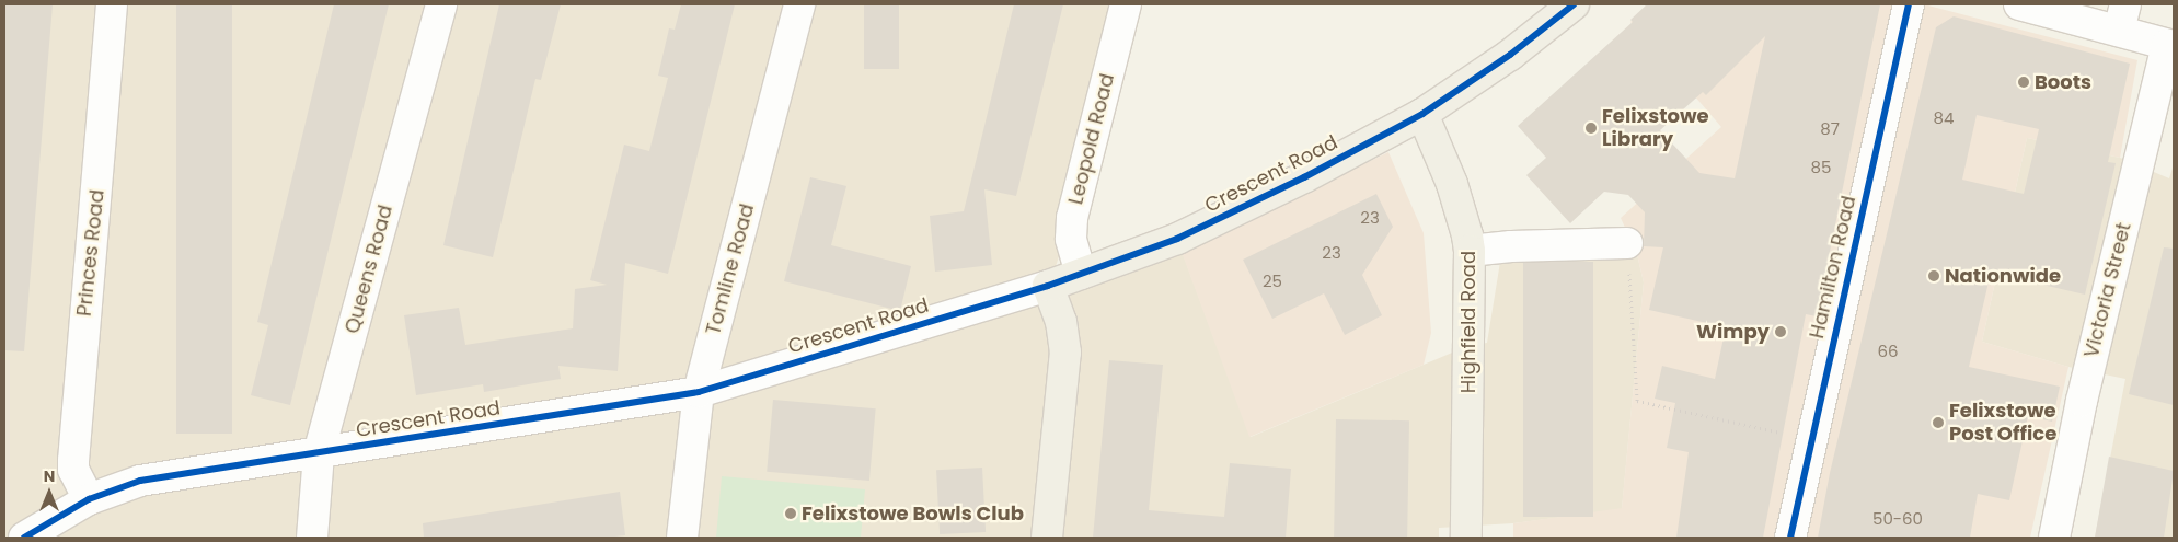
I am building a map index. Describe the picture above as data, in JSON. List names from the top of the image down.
{
  "streets": {
    "main road": ["Crescent Road", "Highfield Road"],
    "street": [
      "Leopold Road",
      "Princes Road",
      "Hamilton Road",
      "Queens Road",
      "Tomline Road",
      "Victoria Street"
    ]
  },
  "crossings": [
    ["Leopold Road", "Crescent Road"],
    ["Crescent Road", "Princes Road"],
    ["Crescent Road", "Queens Road"],
    ["Crescent Road", "Tomline Road"],
    ["Crescent Road", "Highfield Road"]
  ],
  "places": [
    "Boots",
    "Felixstowe Library",
    "Nationwide",
    "Wimpy",
    "Felixstowe Post Office",
    "Felixstowe Bowls Club"
  ],
  "house_numbers": [
    "84",
    "87",
    "85",
    "23",
    "23",
    "25",
    "66",
    "50-60"
  ],
  "north": "top"
}
